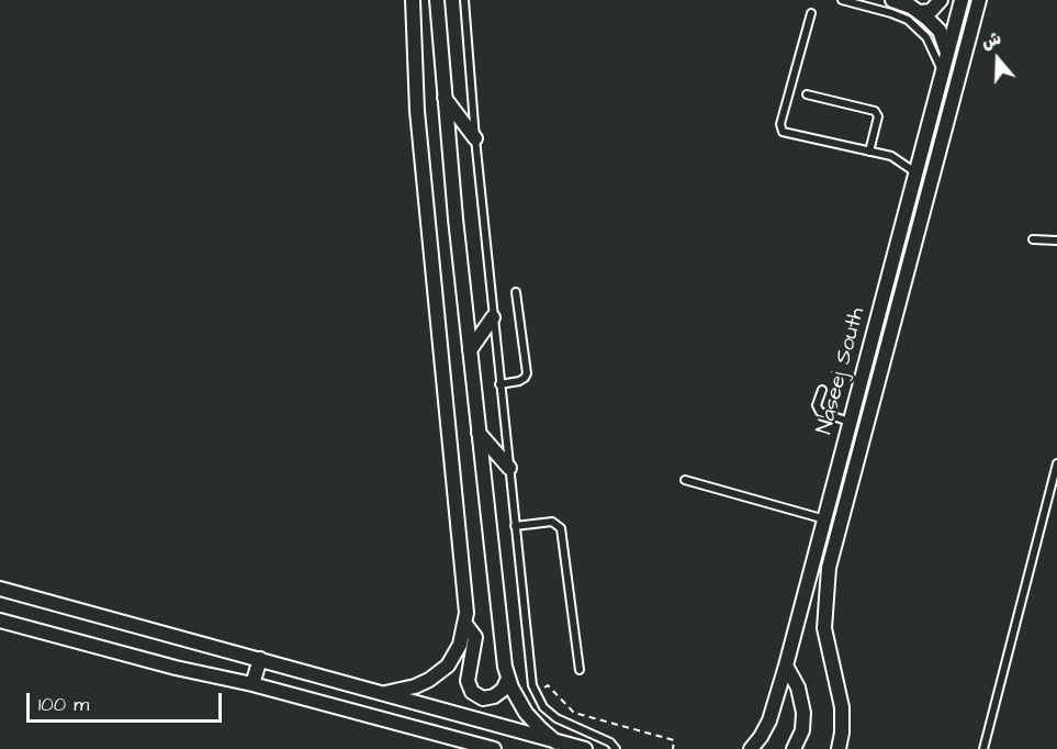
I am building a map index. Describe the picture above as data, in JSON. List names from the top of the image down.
{
  "streets": {
    "street": ["Naseej South"]
  },
  "scale_bar": "100 m",
  "north": "top"
}
